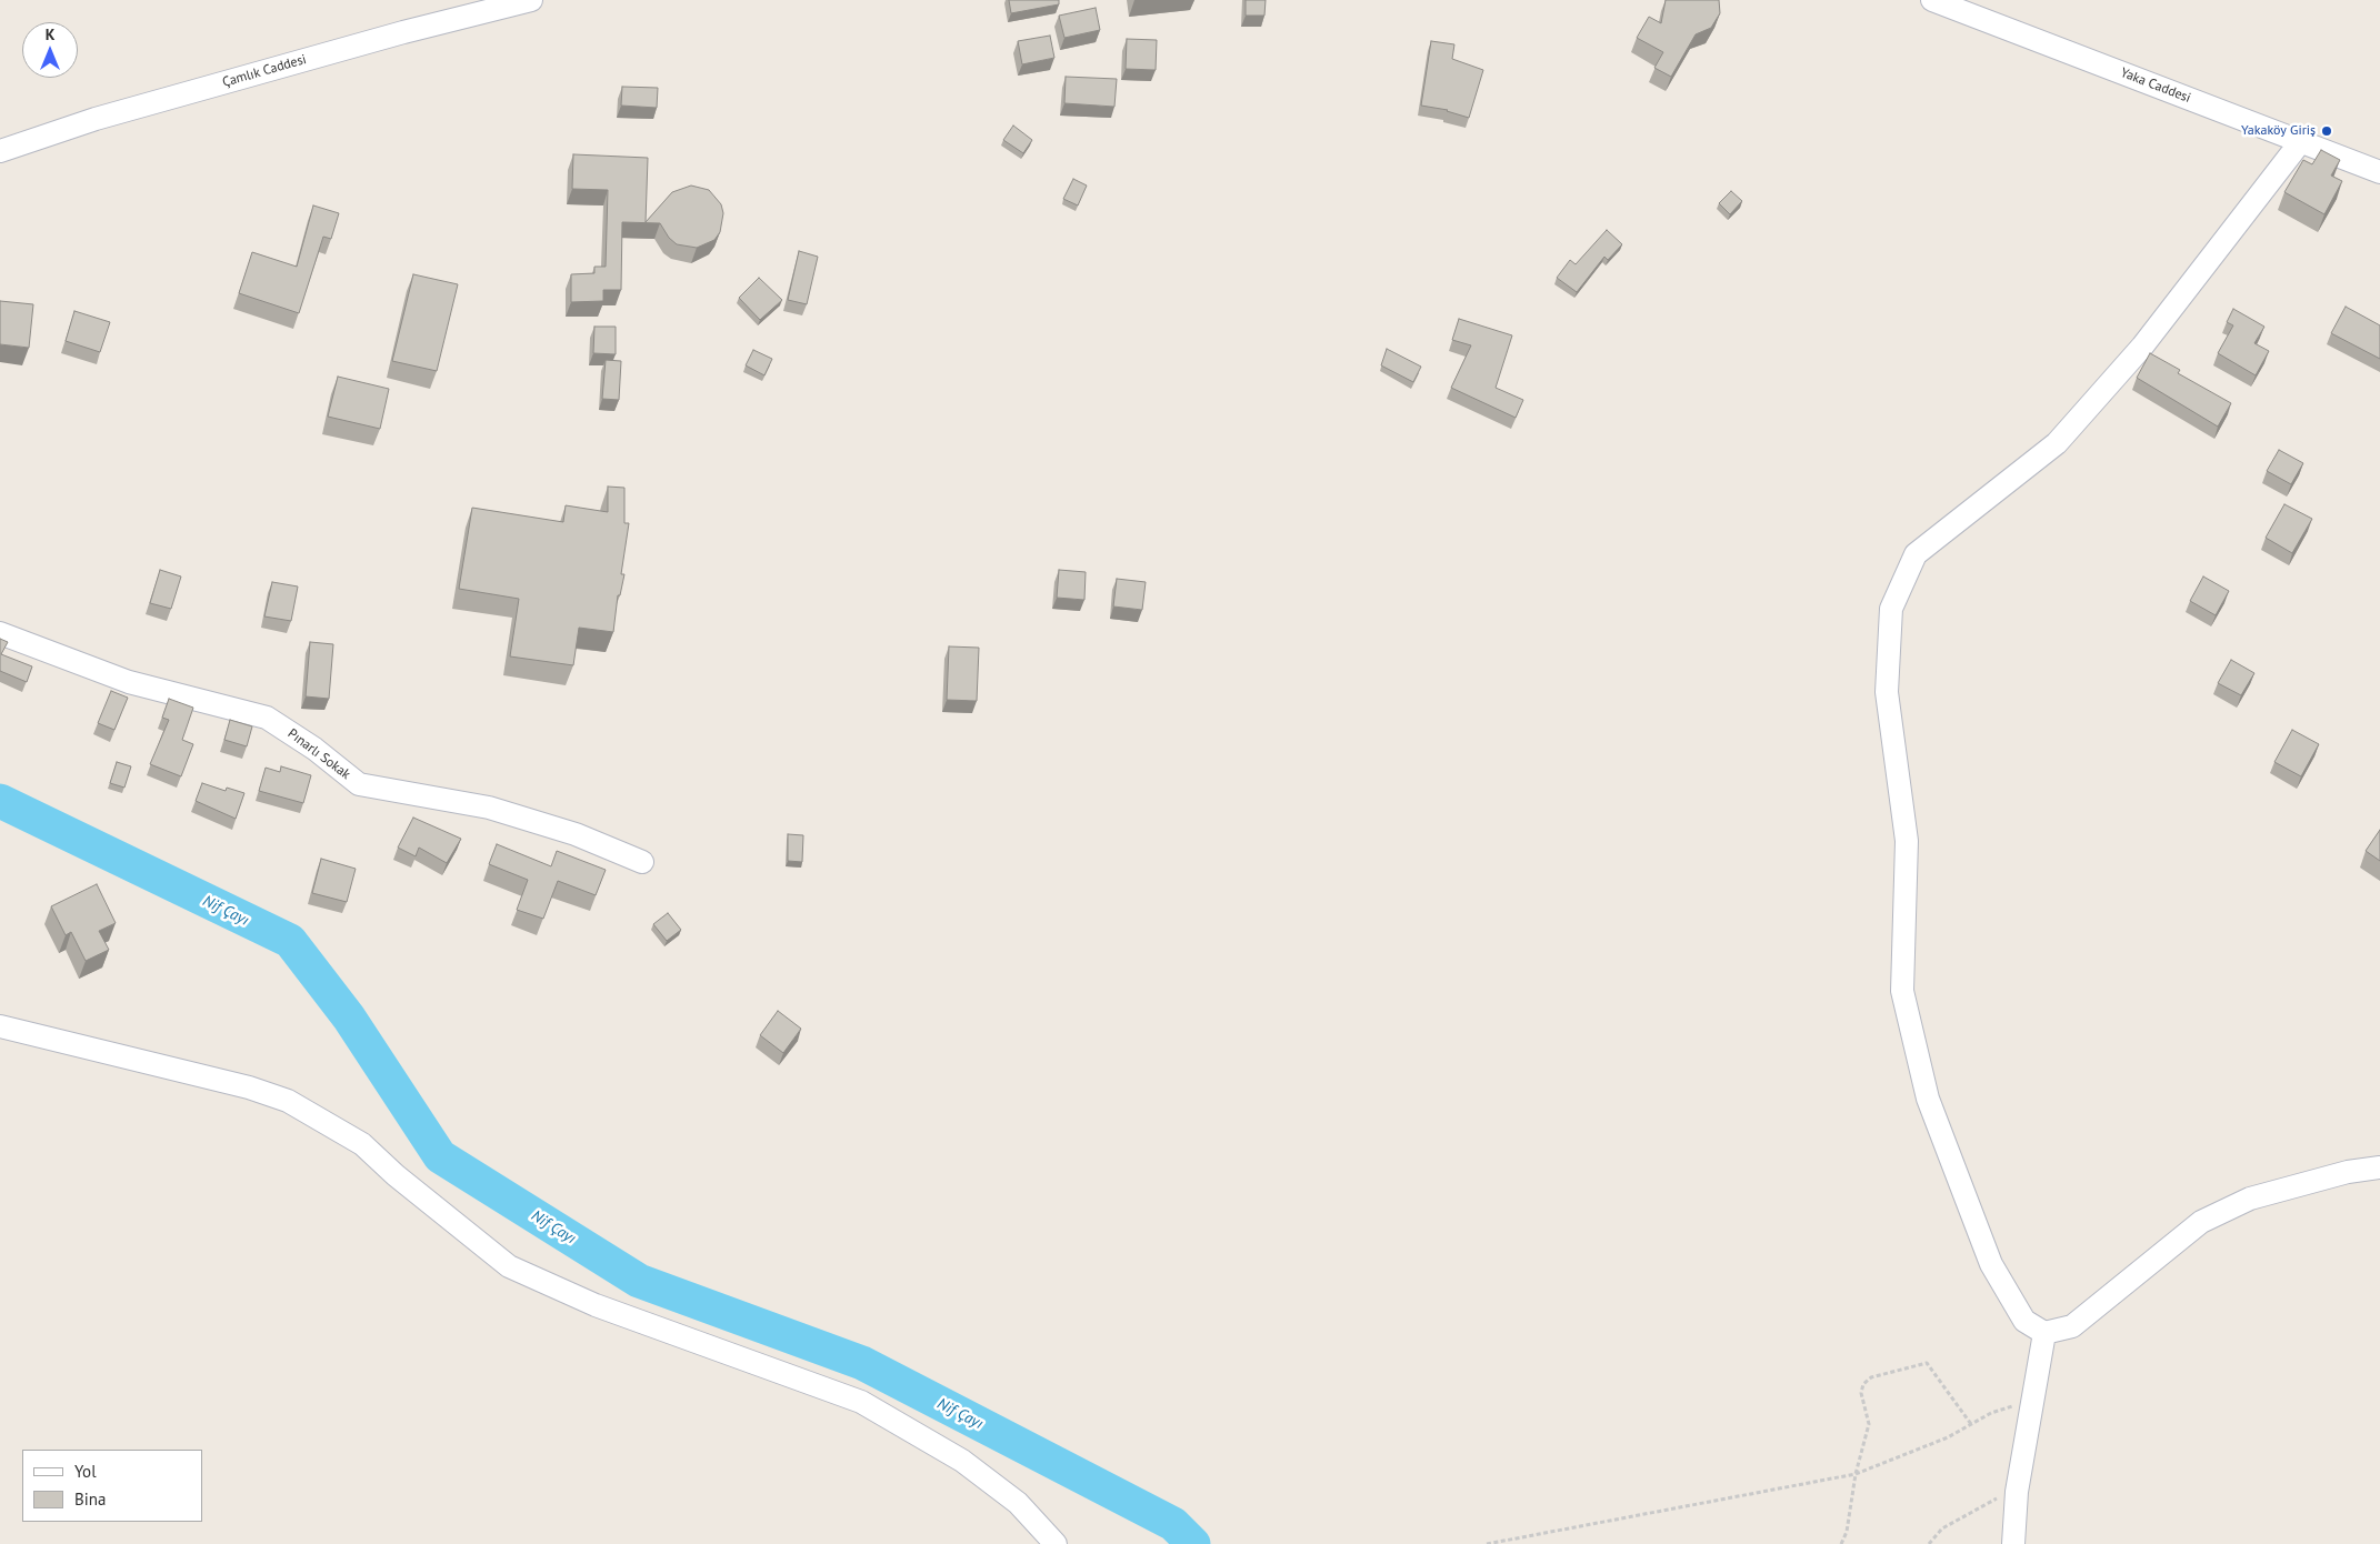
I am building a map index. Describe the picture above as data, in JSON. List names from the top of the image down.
{
  "streets": {
    "street": ["Çamlık Caddesi", "Yaka Caddesi", "Pınarlı Sokak"]
  },
  "water": ["Nif Çayı"],
  "places": ["Yakaköy Giriş"],
  "legend": ["Yol", "Bina"],
  "north": "top"
}
